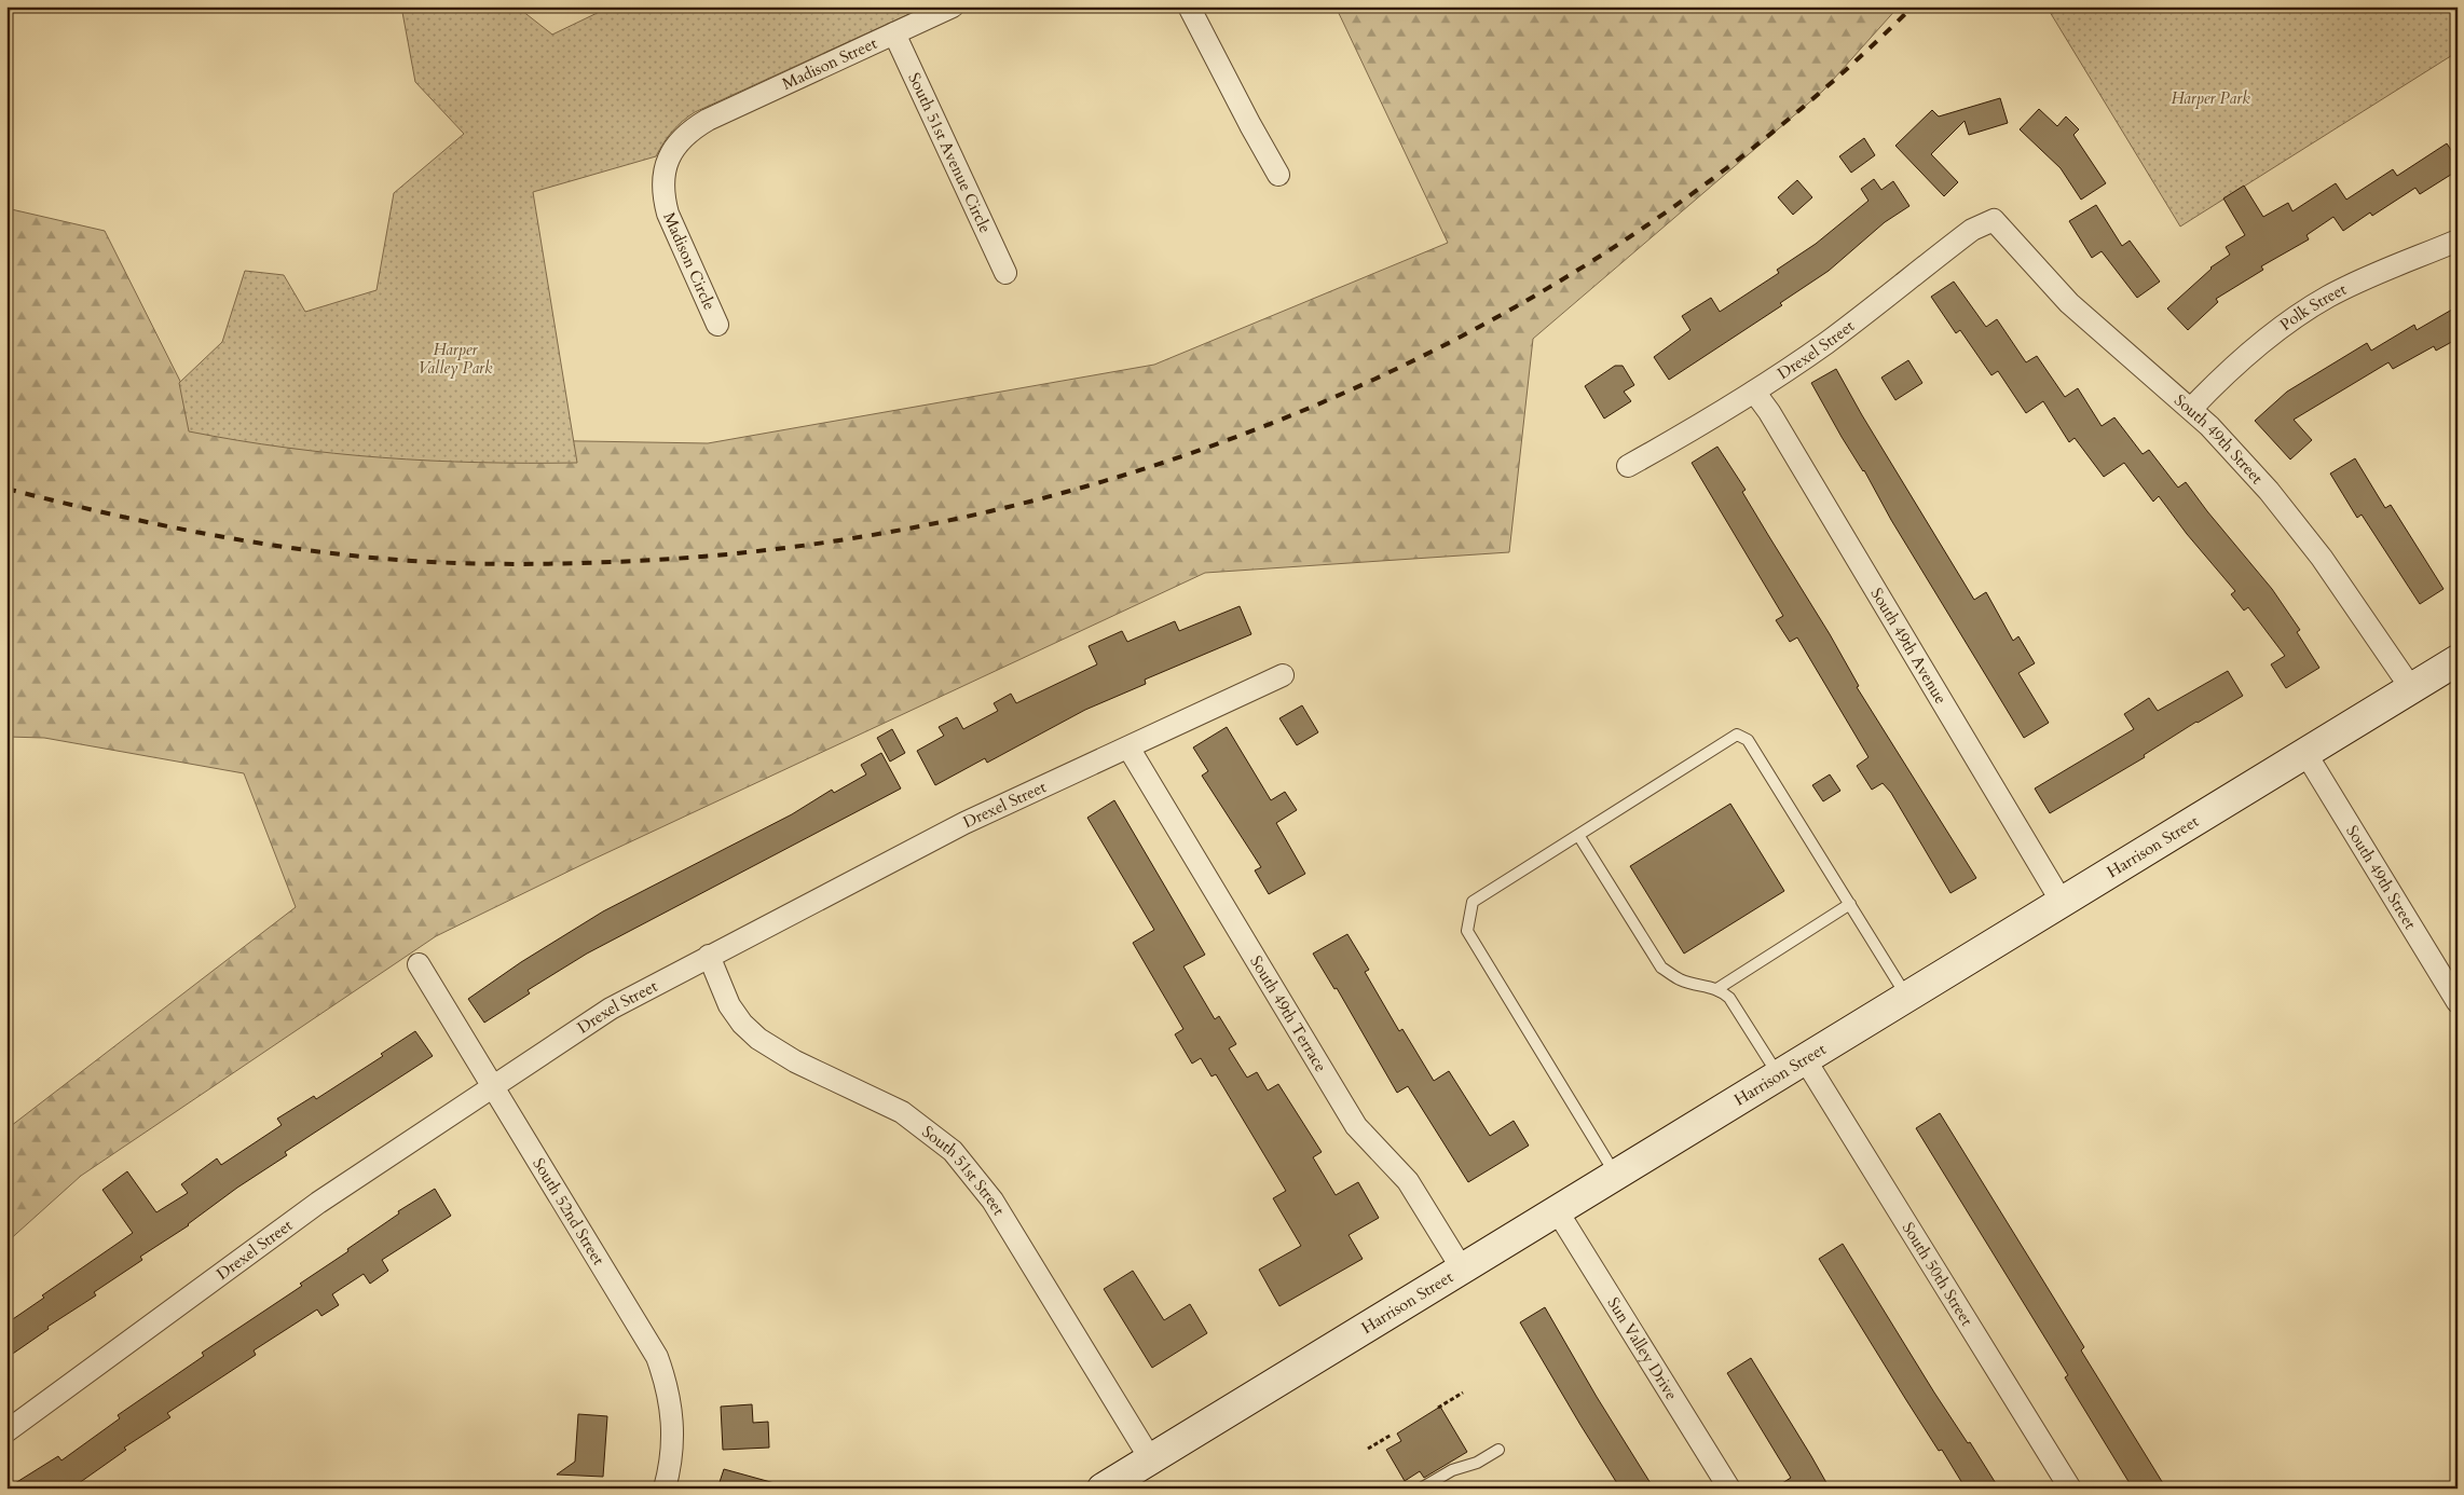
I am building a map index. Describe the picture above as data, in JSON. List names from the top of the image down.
{
  "streets": {
    "main road": ["Harrison Street"],
    "street": [
      "Madison Street",
      "South 51st Avenue Circle",
      "Madison Circle",
      "Polk Street",
      "Drexel Street",
      "South 49th Street",
      "South 49th Avenue",
      "South 49th Terrace",
      "South 51st Street",
      "South 52nd Street",
      "South 50th Street",
      "Sun Valley Drive"
    ]
  },
  "crossings": [
    ["Madison Street", "South 51st Avenue Circle"],
    ["Madison Street", "Madison Circle"],
    ["Polk Street", "South 49th Street"],
    ["Drexel Street", "South 49th Street"],
    ["Drexel Street", "South 49th Avenue"],
    ["Drexel Street", "South 49th Terrace"],
    ["Drexel Street", "South 51st Street"],
    ["Drexel Street", "South 52nd Street"],
    ["South 49th Street", "Harrison Street"],
    ["South 49th Avenue", "Harrison Street"],
    ["Harrison Street", "South 49th Terrace"],
    ["Harrison Street", "South 51st Street"],
    ["Harrison Street", "South 50th Street"],
    ["Harrison Street", "Sun Valley Drive"]
  ],
  "parks": ["Harper Park", "Harper Valley Park"]
}
